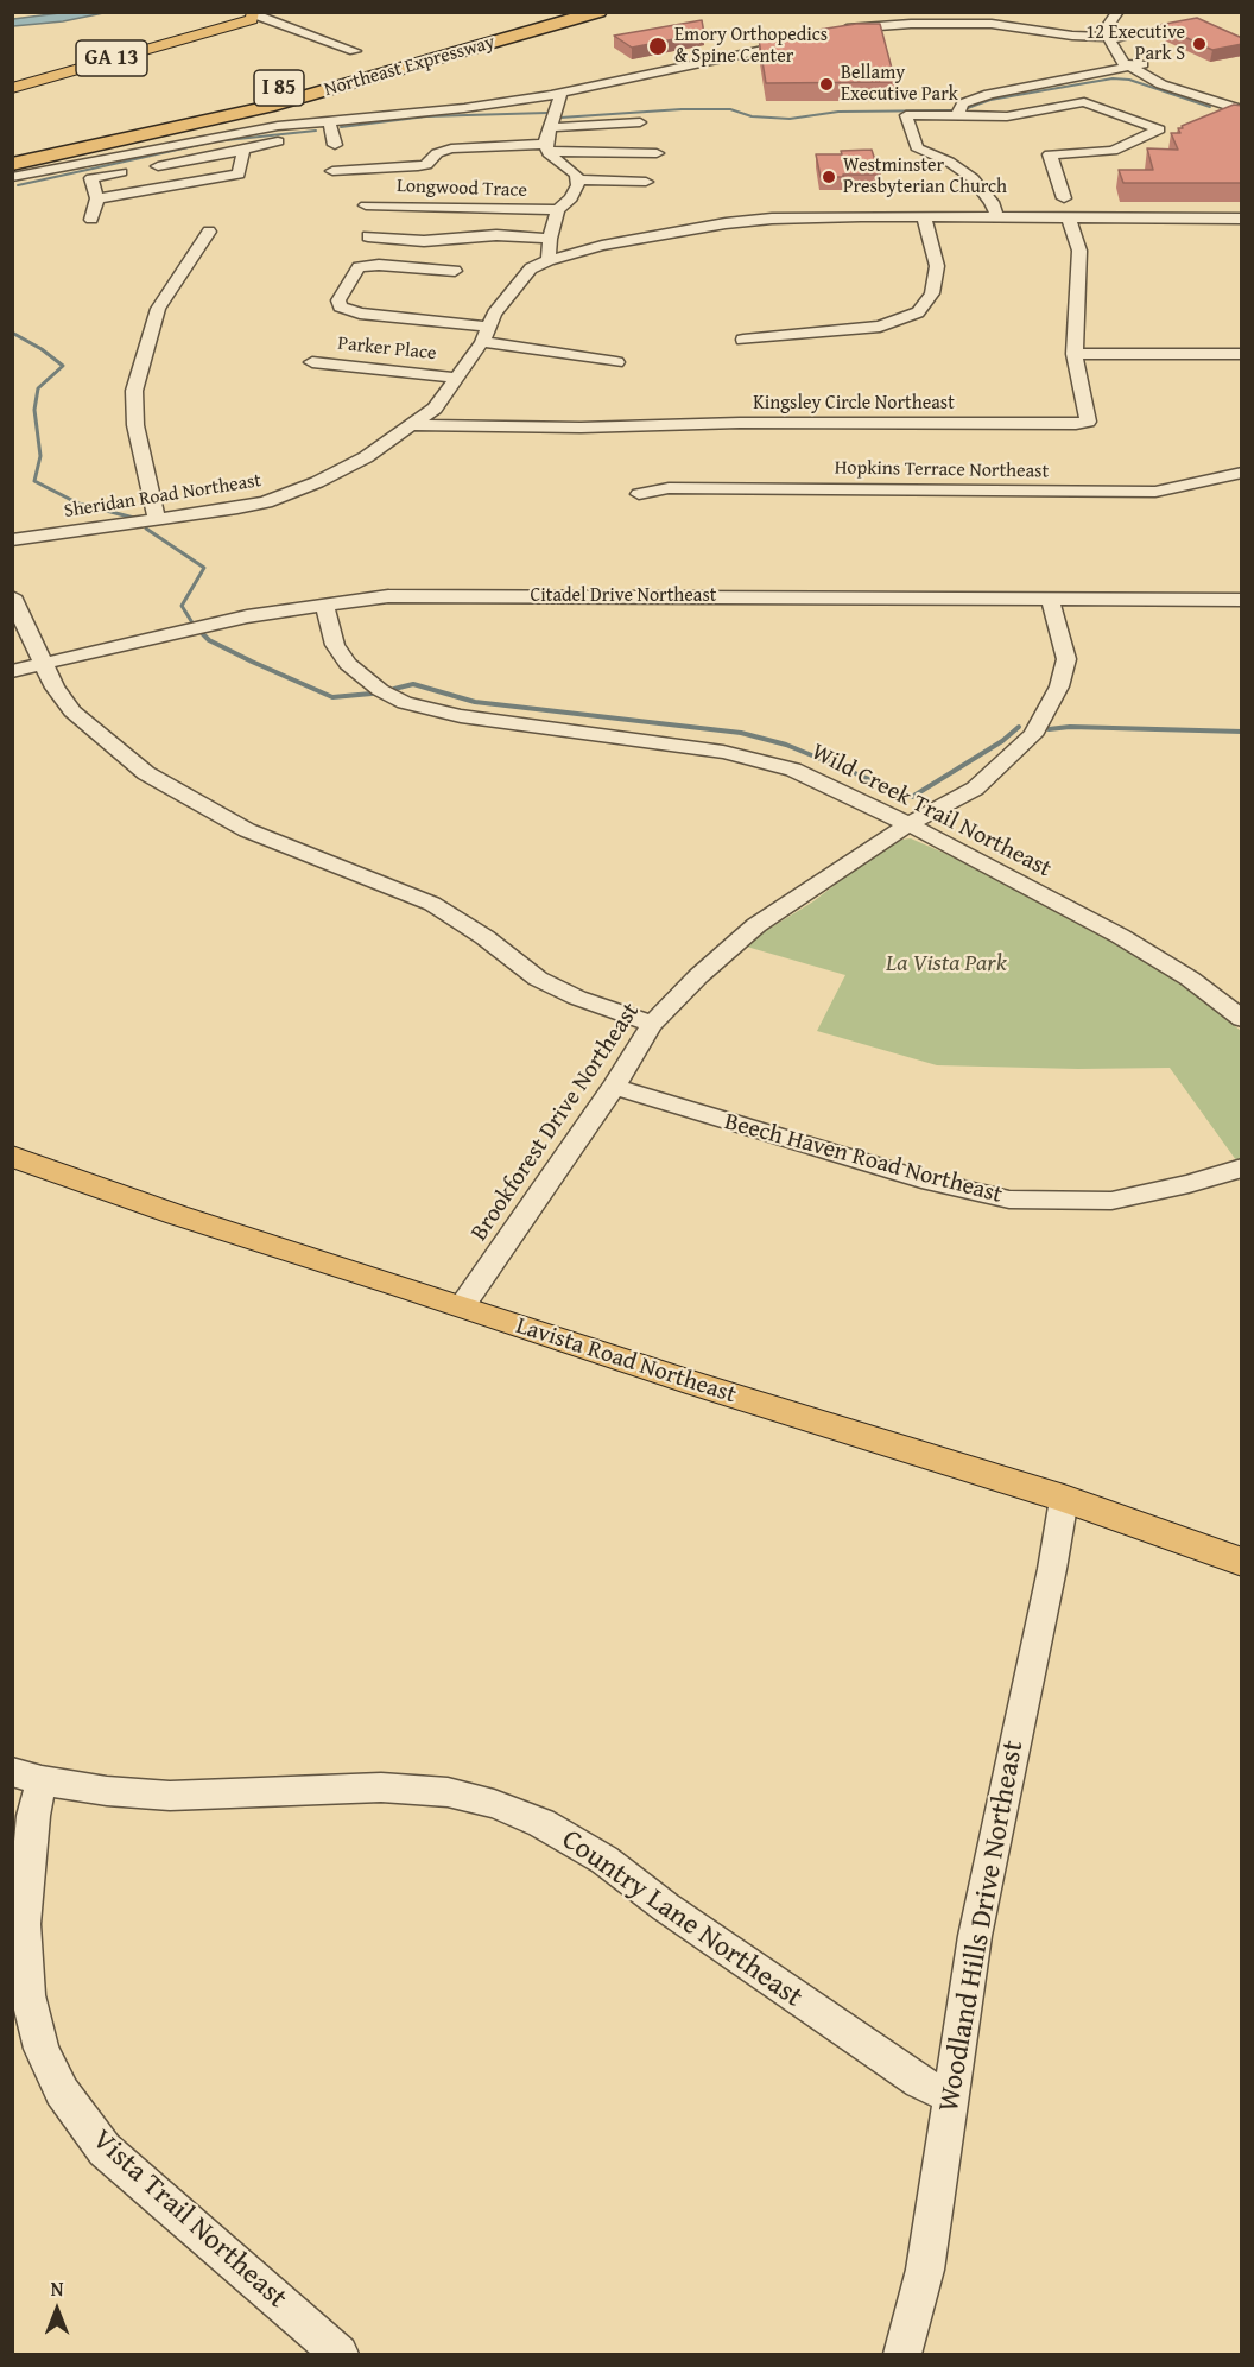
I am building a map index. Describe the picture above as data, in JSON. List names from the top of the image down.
{
  "streets": {
    "highway": ["Northeast Expressway", "I 85"],
    "main road": ["GA 13", "Lavista Road Northeast"],
    "street": [
      "Longwood Trace",
      "Parker Place",
      "Kingsley Circle Northeast",
      "Hopkins Terrace Northeast",
      "Sheridan Road Northeast",
      "Citadel Drive Northeast",
      "Wild Creek Trail Northeast",
      "Brookforest Drive Northeast",
      "Beech Haven Road Northeast",
      "Country Lane Northeast",
      "Woodland Hills Drive Northeast",
      "Vista Trail Northeast"
    ]
  },
  "crossings": [
    ["Parker Place", "Sheridan Road Northeast"],
    ["Kingsley Circle Northeast", "Sheridan Road Northeast"],
    ["Citadel Drive Northeast", "Wild Creek Trail Northeast"],
    ["Citadel Drive Northeast", "Brookforest Drive Northeast"],
    ["Wild Creek Trail Northeast", "Brookforest Drive Northeast"],
    ["Brookforest Drive Northeast", "Beech Haven Road Northeast"],
    ["Brookforest Drive Northeast", "Lavista Road Northeast"],
    ["Lavista Road Northeast", "Woodland Hills Drive Northeast"],
    ["Country Lane Northeast", "Woodland Hills Drive Northeast"],
    ["Country Lane Northeast", "Vista Trail Northeast"]
  ],
  "parks": ["La Vista Park"],
  "places": [
    "12 Executive Park S",
    "Emory Orthopedics & Spine Center",
    "Bellamy Executive Park",
    "Westminster Presbyterian Church"
  ],
  "north": "top"
}
